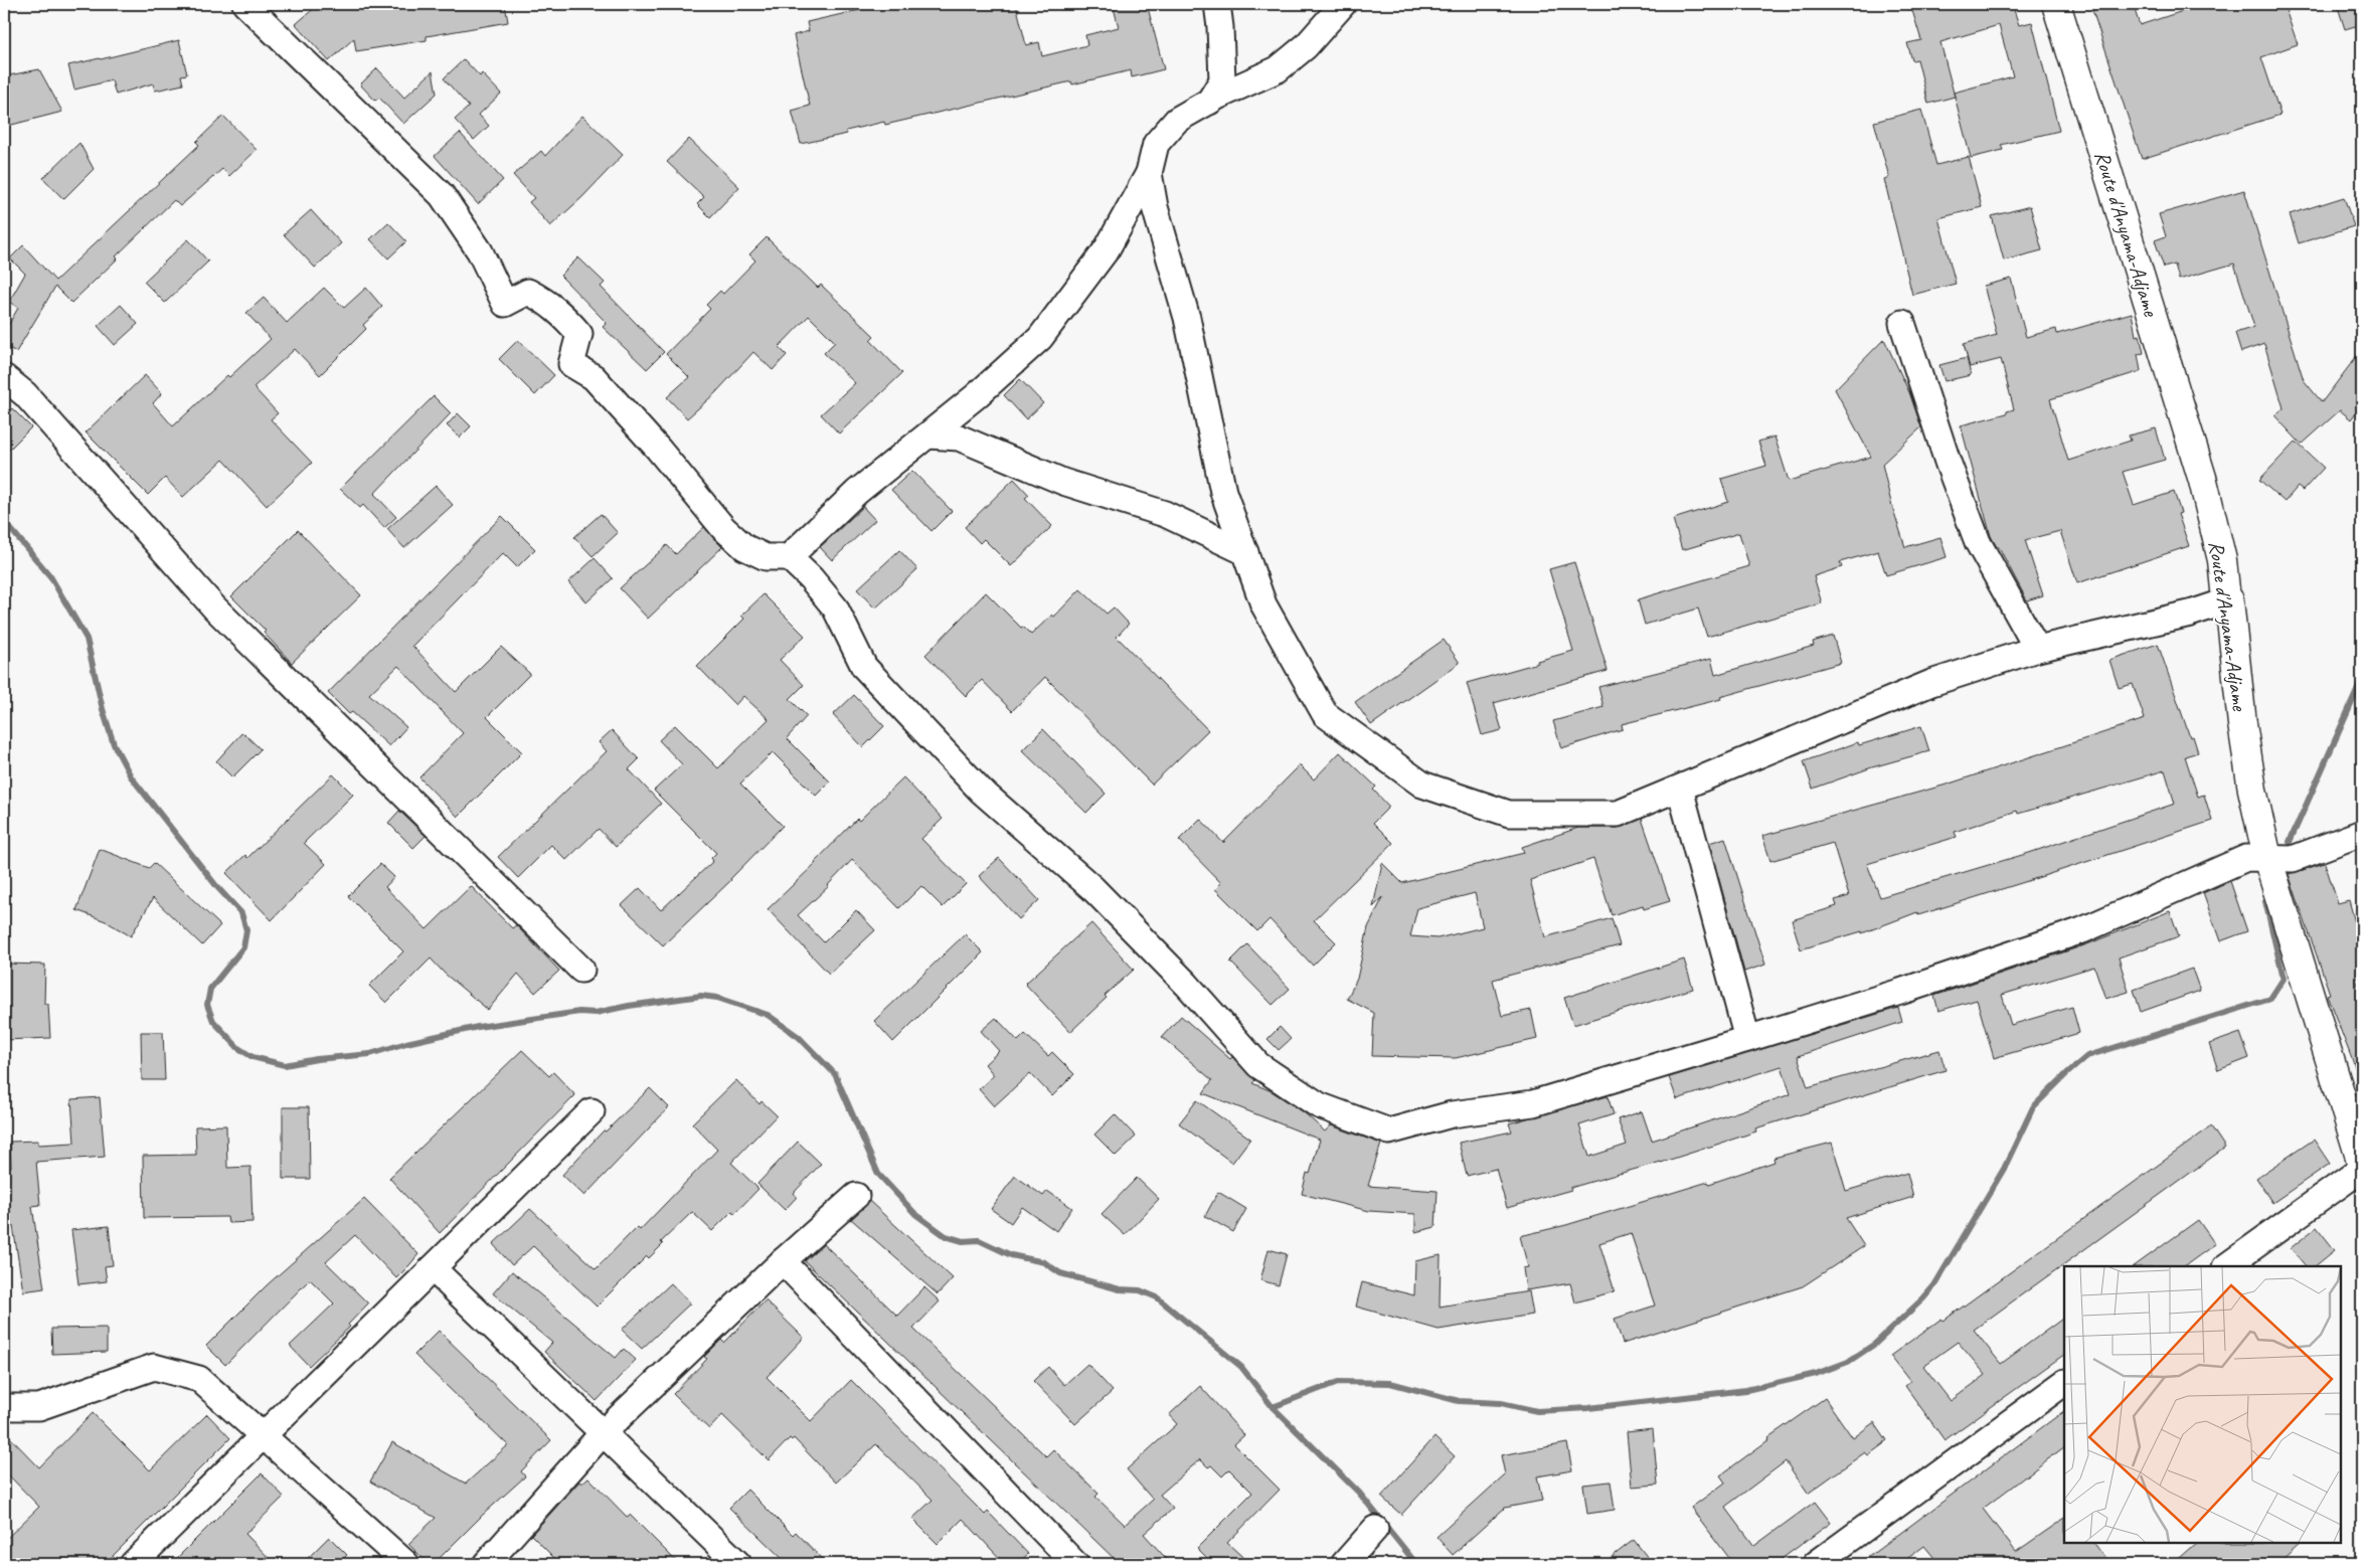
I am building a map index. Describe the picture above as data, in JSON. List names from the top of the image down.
{
  "streets": {
    "street": ["Route d'Anyama-Adjame"]
  }
}
